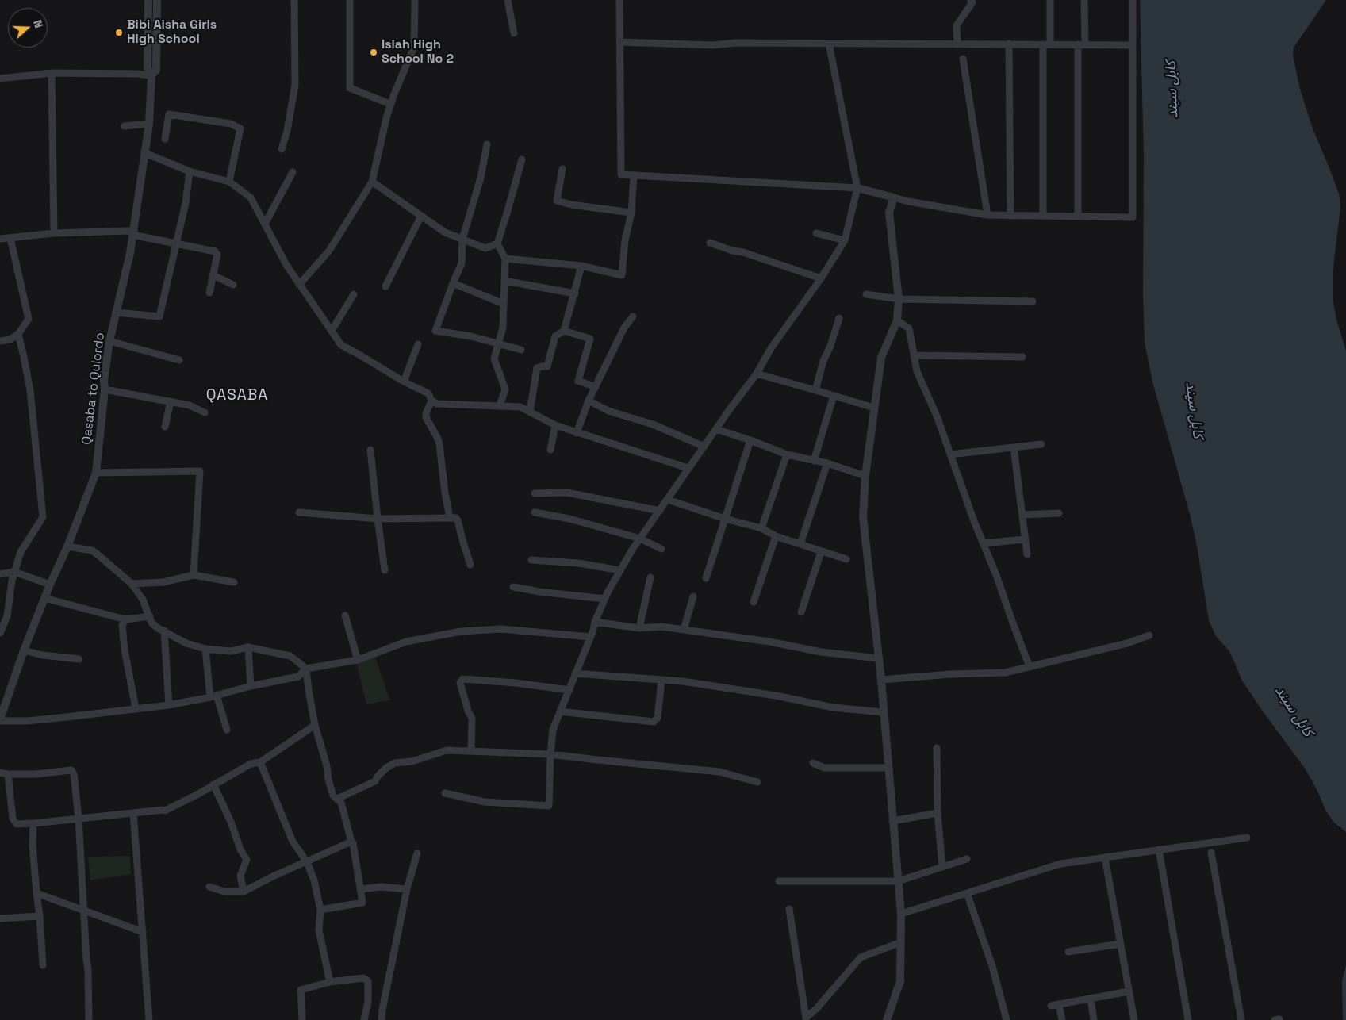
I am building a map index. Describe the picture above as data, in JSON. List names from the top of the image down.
{
  "streets": {
    "street": ["Qasaba to Qulordo"]
  },
  "districts": ["QASABA"],
  "water": ["کابل سيند"],
  "places": ["Bibi Aisha Girls High School", "Islah High School No 2"],
  "north": "right"
}
